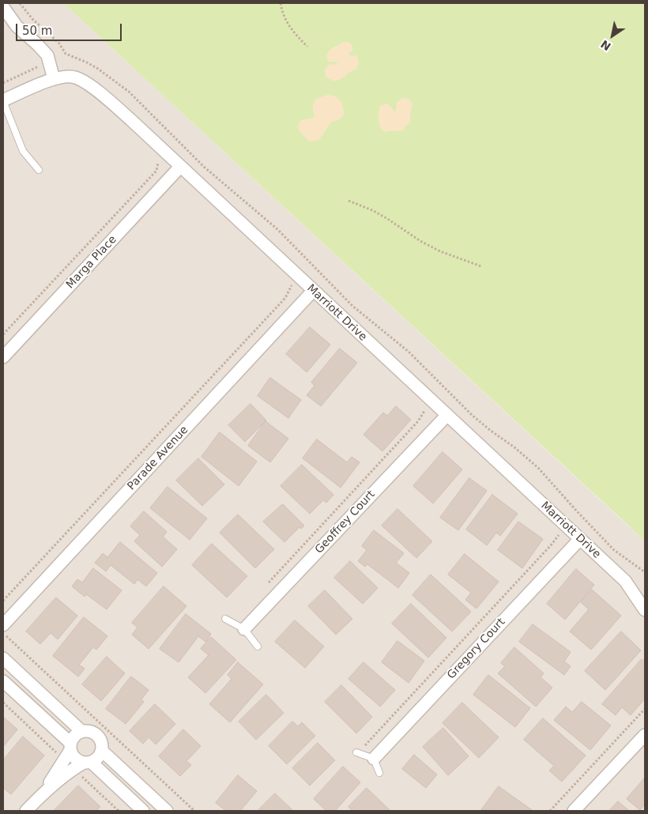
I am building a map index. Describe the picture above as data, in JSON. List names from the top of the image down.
{
  "streets": {
    "street": [
      "Marga Place",
      "Marriott Drive",
      "Parade Avenue",
      "Geoffrey Court",
      "Gregory Court"
    ]
  },
  "crossings": [
    ["Marga Place", "Marriott Drive"],
    ["Marriott Drive", "Parade Avenue"],
    ["Marriott Drive", "Geoffrey Court"],
    ["Marriott Drive", "Gregory Court"]
  ],
  "scale_bar": "50 m",
  "north": "bottom left"
}
